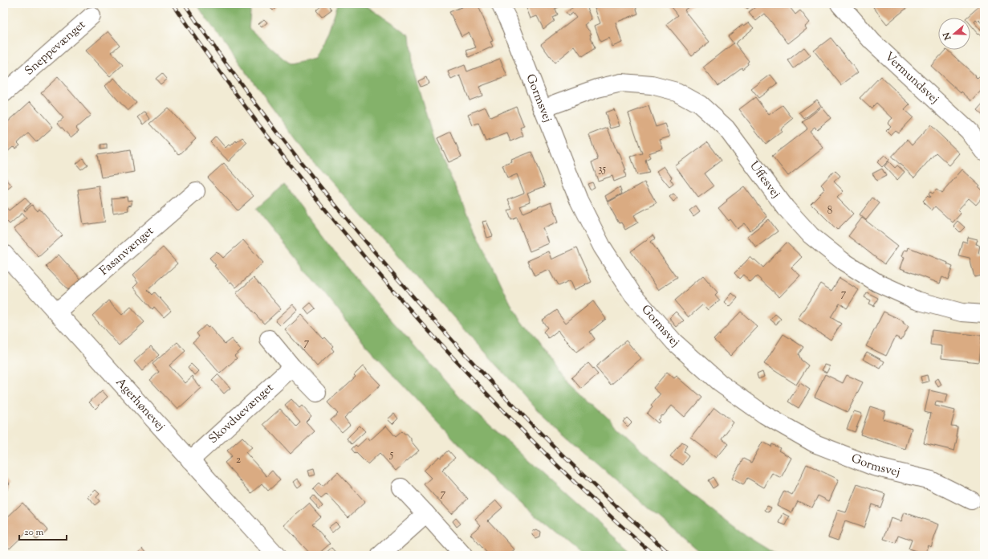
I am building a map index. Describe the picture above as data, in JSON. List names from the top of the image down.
{
  "streets": {
    "street": [
      "Sneppevænget",
      "Vermundsvej",
      "Gormsvej",
      "Uffesvej",
      "Fasanvænget",
      "Agerhønevej",
      "Skovduevænget"
    ]
  },
  "crossings": [
    ["Gormsvej", "Uffesvej"],
    ["Fasanvænget", "Agerhønevej"],
    ["Agerhønevej", "Skovduevænget"]
  ],
  "house_numbers": [
    "35",
    "8",
    "7",
    "7",
    "5",
    "2",
    "7"
  ],
  "scale_bar": "20 m",
  "north": "left"
}
